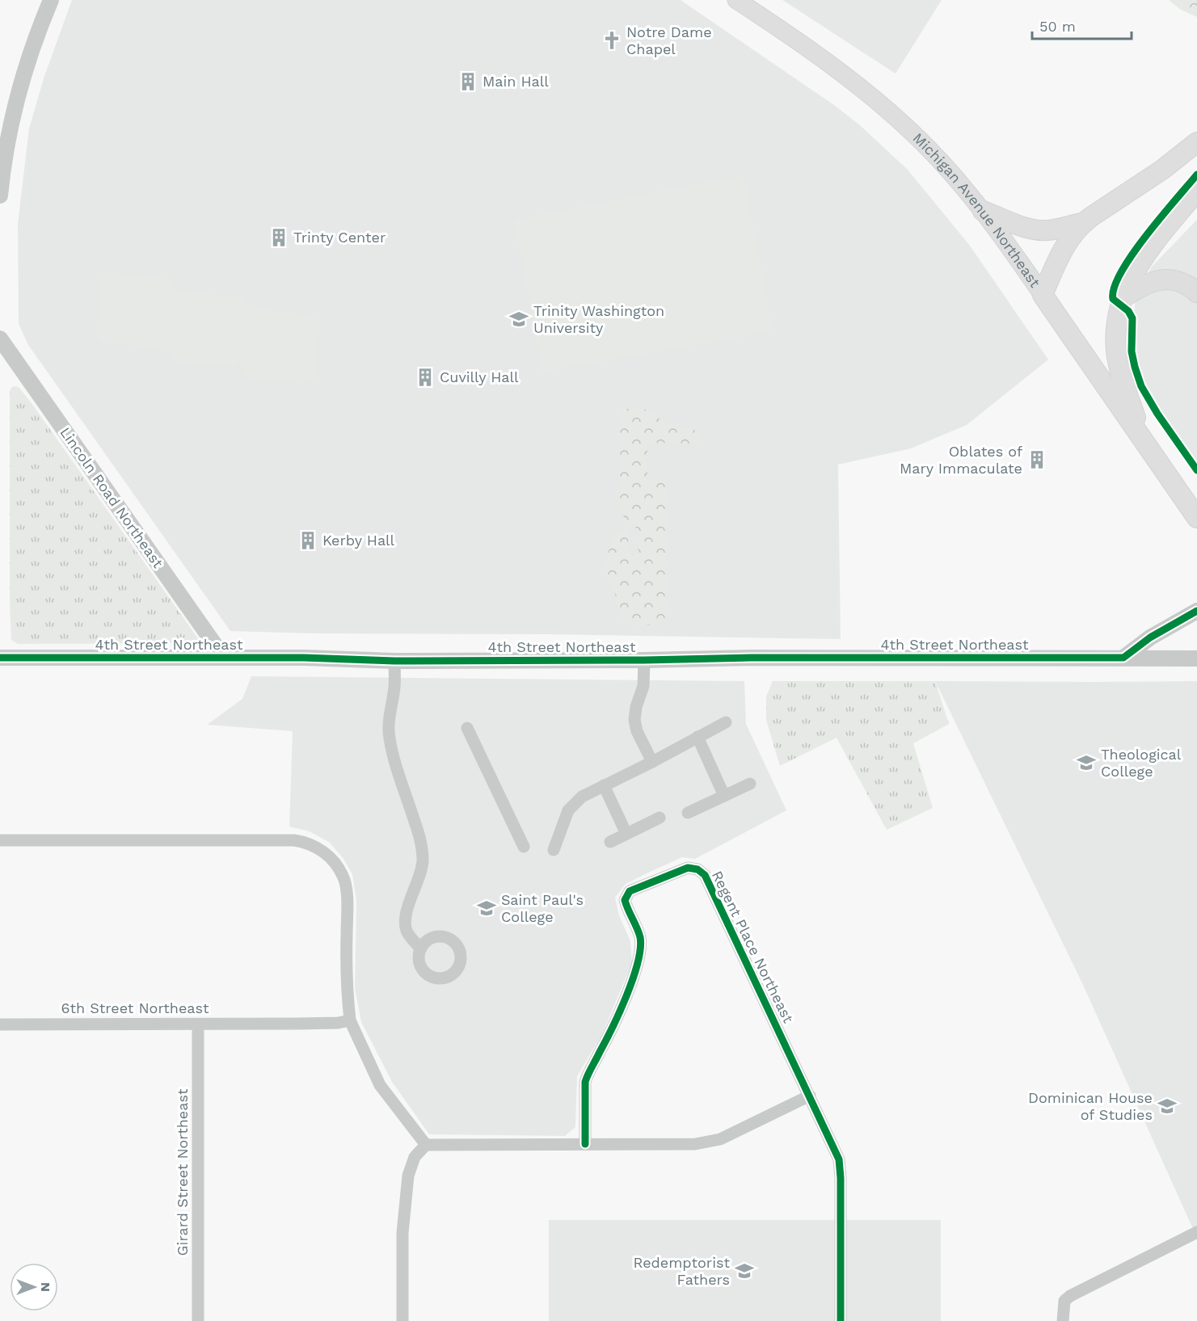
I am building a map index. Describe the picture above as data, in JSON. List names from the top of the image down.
{
  "streets": {
    "main road": ["Michigan Avenue Northeast"],
    "street": [
      "Lincoln Road Northeast",
      "4th Street Northeast",
      "Regent Place Northeast",
      "6th Street Northeast",
      "Girard Street Northeast"
    ]
  },
  "crossings": [
    ["Lincoln Road Northeast", "4th Street Northeast"],
    ["6th Street Northeast", "Girard Street Northeast"]
  ],
  "places": {
    "church": ["Notre Dame Chapel"],
    "building": [
      "Main Hall",
      "Trinty Center",
      "Cuvilly Hall",
      "Oblates of Mary Immaculate",
      "Kerby Hall"
    ],
    "school or university": [
      "Trinity Washington University",
      "Theological College",
      "Saint Paul's College",
      "Dominican House of Studies",
      "Redemptorist Fathers"
    ]
  },
  "scale_bar": "50 m",
  "north": "right"
}
